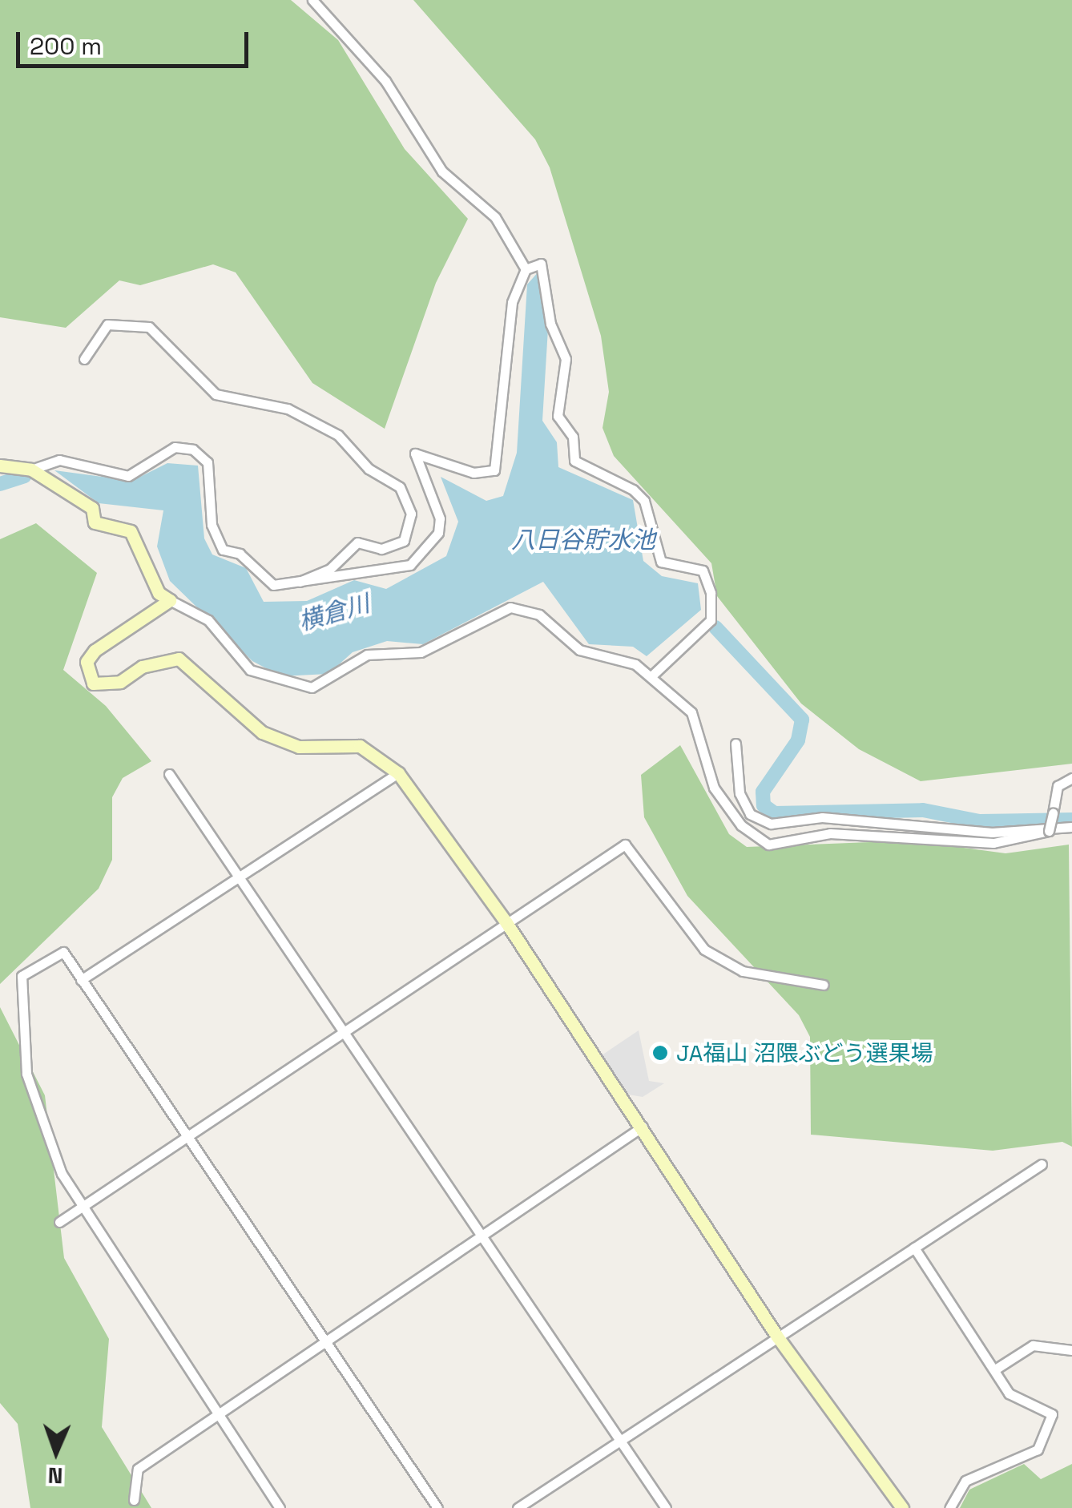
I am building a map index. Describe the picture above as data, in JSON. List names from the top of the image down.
{
  "water": ["八日谷貯水池", "横倉川"],
  "places": ["JA福山 沼隈ぶどう選果場"],
  "scale_bar": "200 m",
  "north": "bottom"
}
